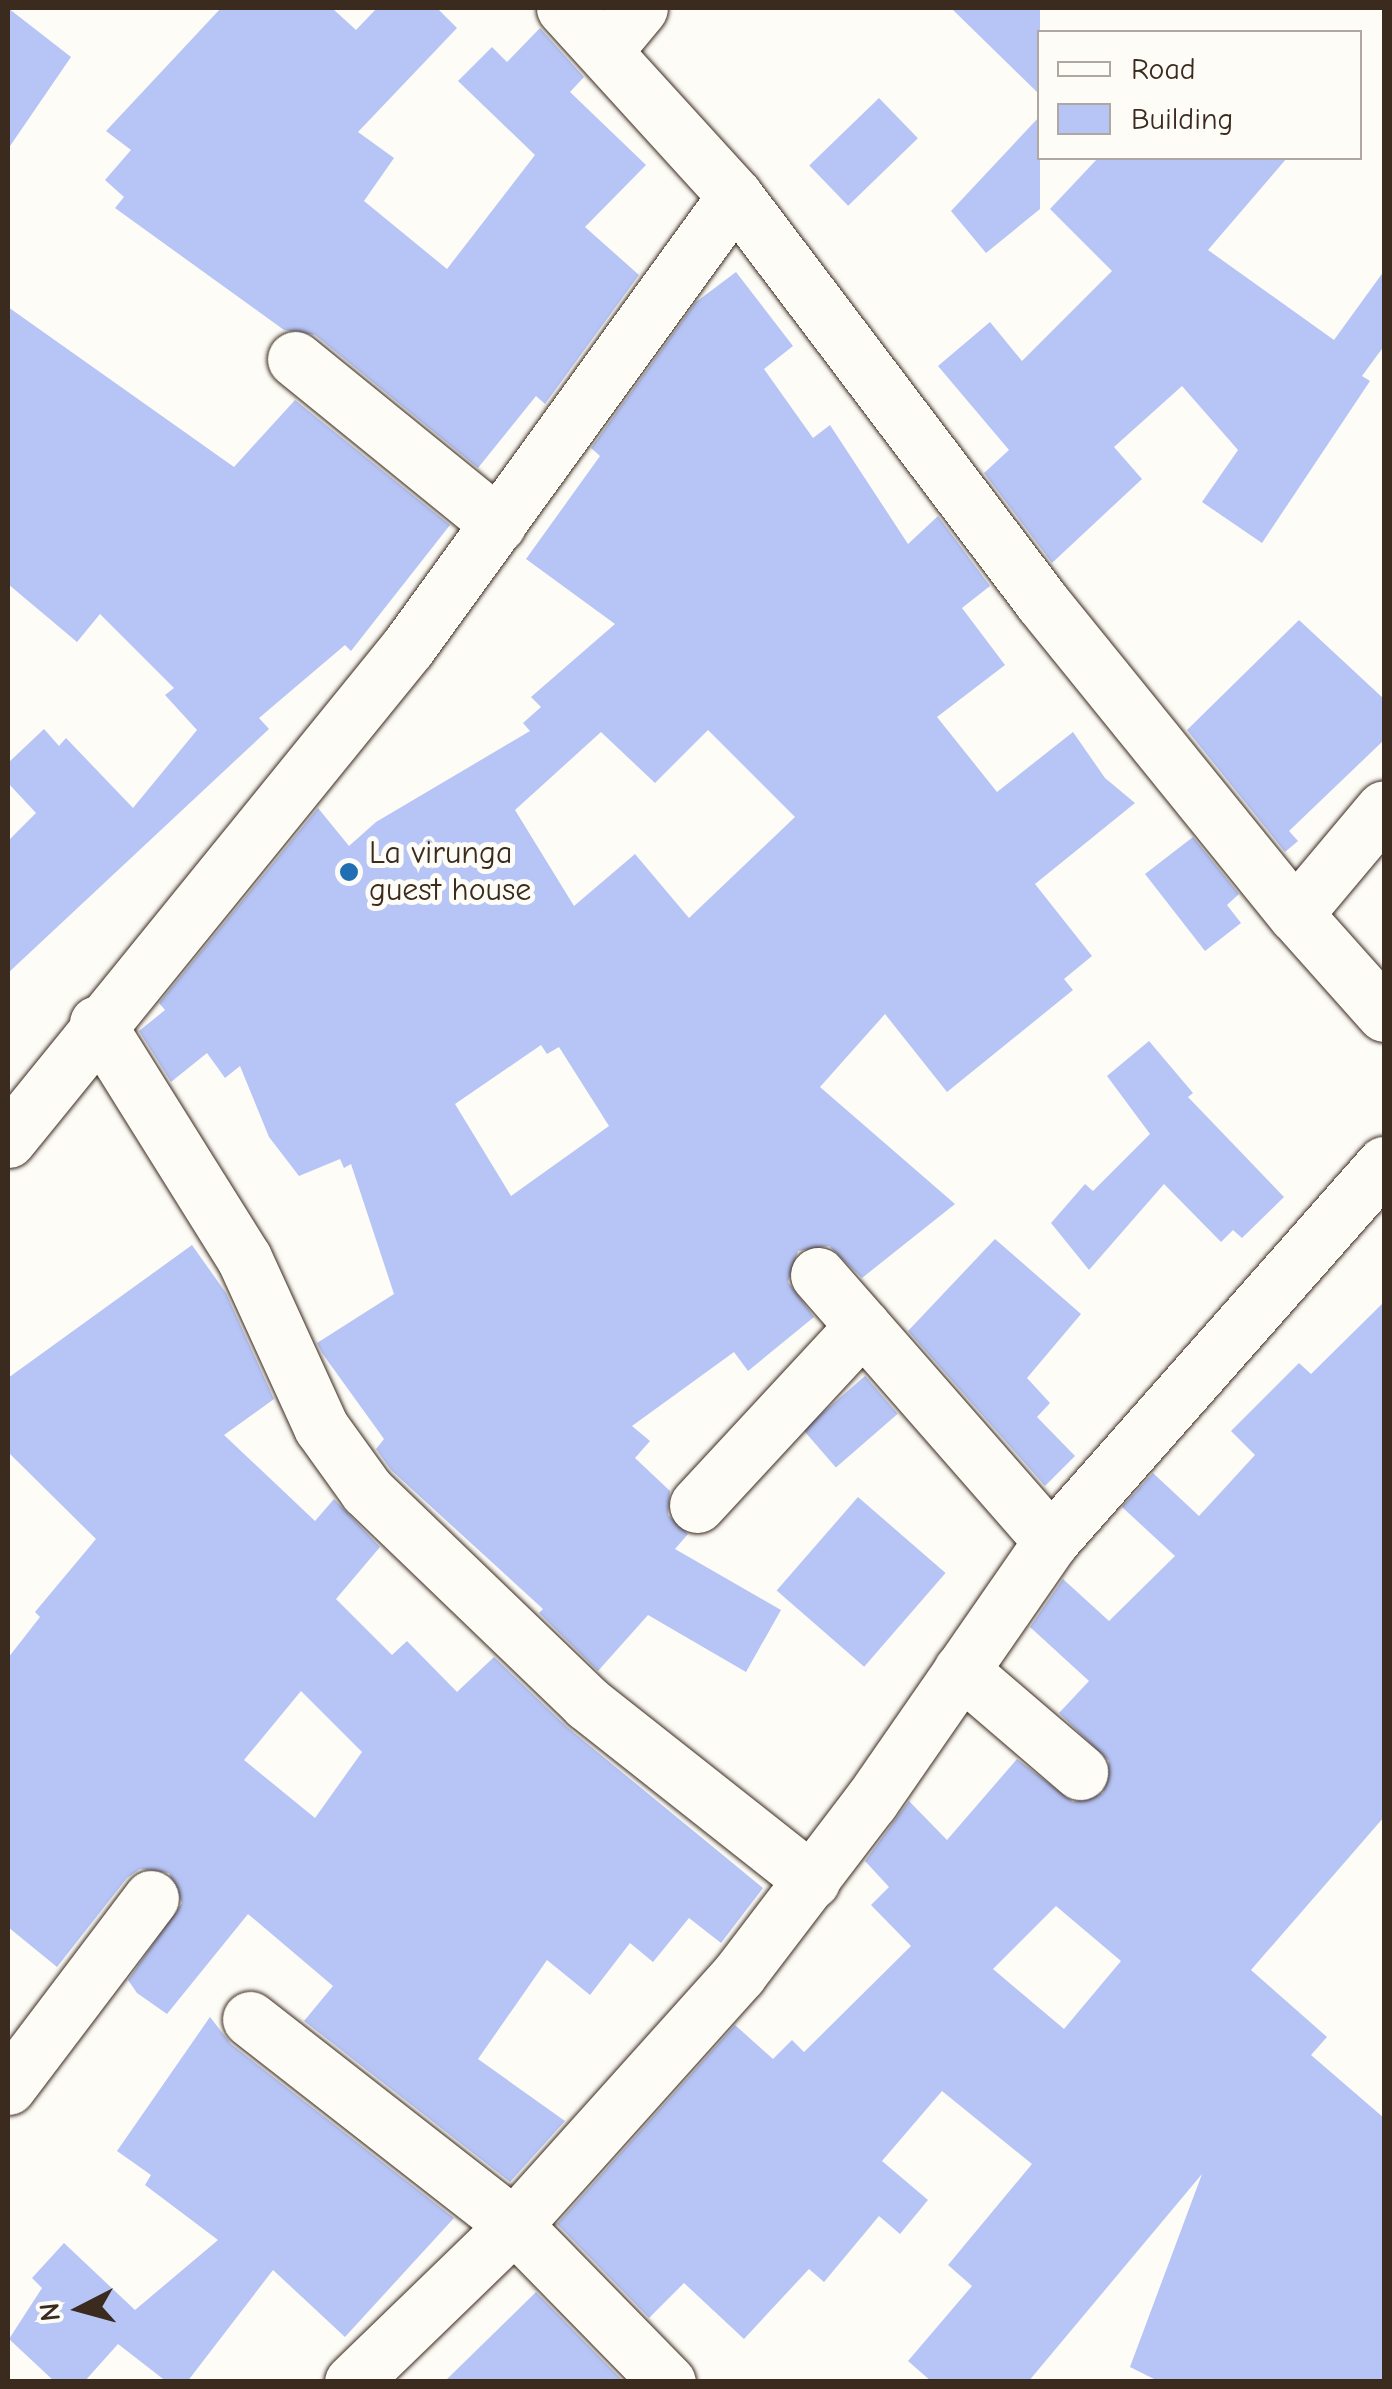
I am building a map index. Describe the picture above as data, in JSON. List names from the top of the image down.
{
  "places": ["La virunga guest house"],
  "legend": ["Road", "Building"],
  "north": "left"
}
